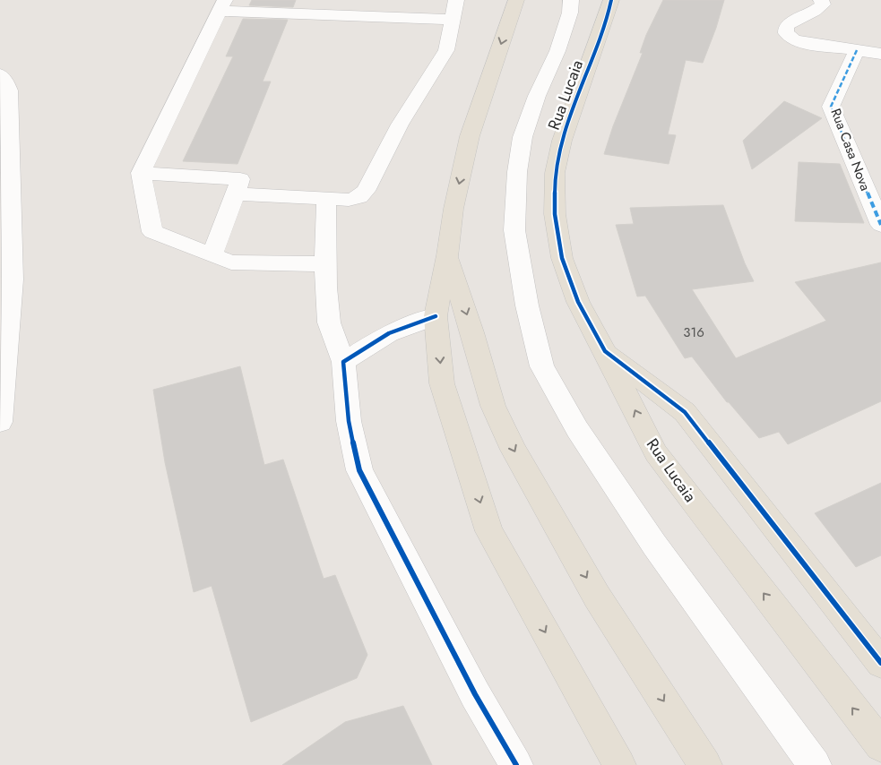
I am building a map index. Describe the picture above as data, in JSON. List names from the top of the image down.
{
  "streets": {
    "main road": ["Rua Lucaia"],
    "street": ["Rua Casa Nova"]
  },
  "house_numbers": ["316"]
}
